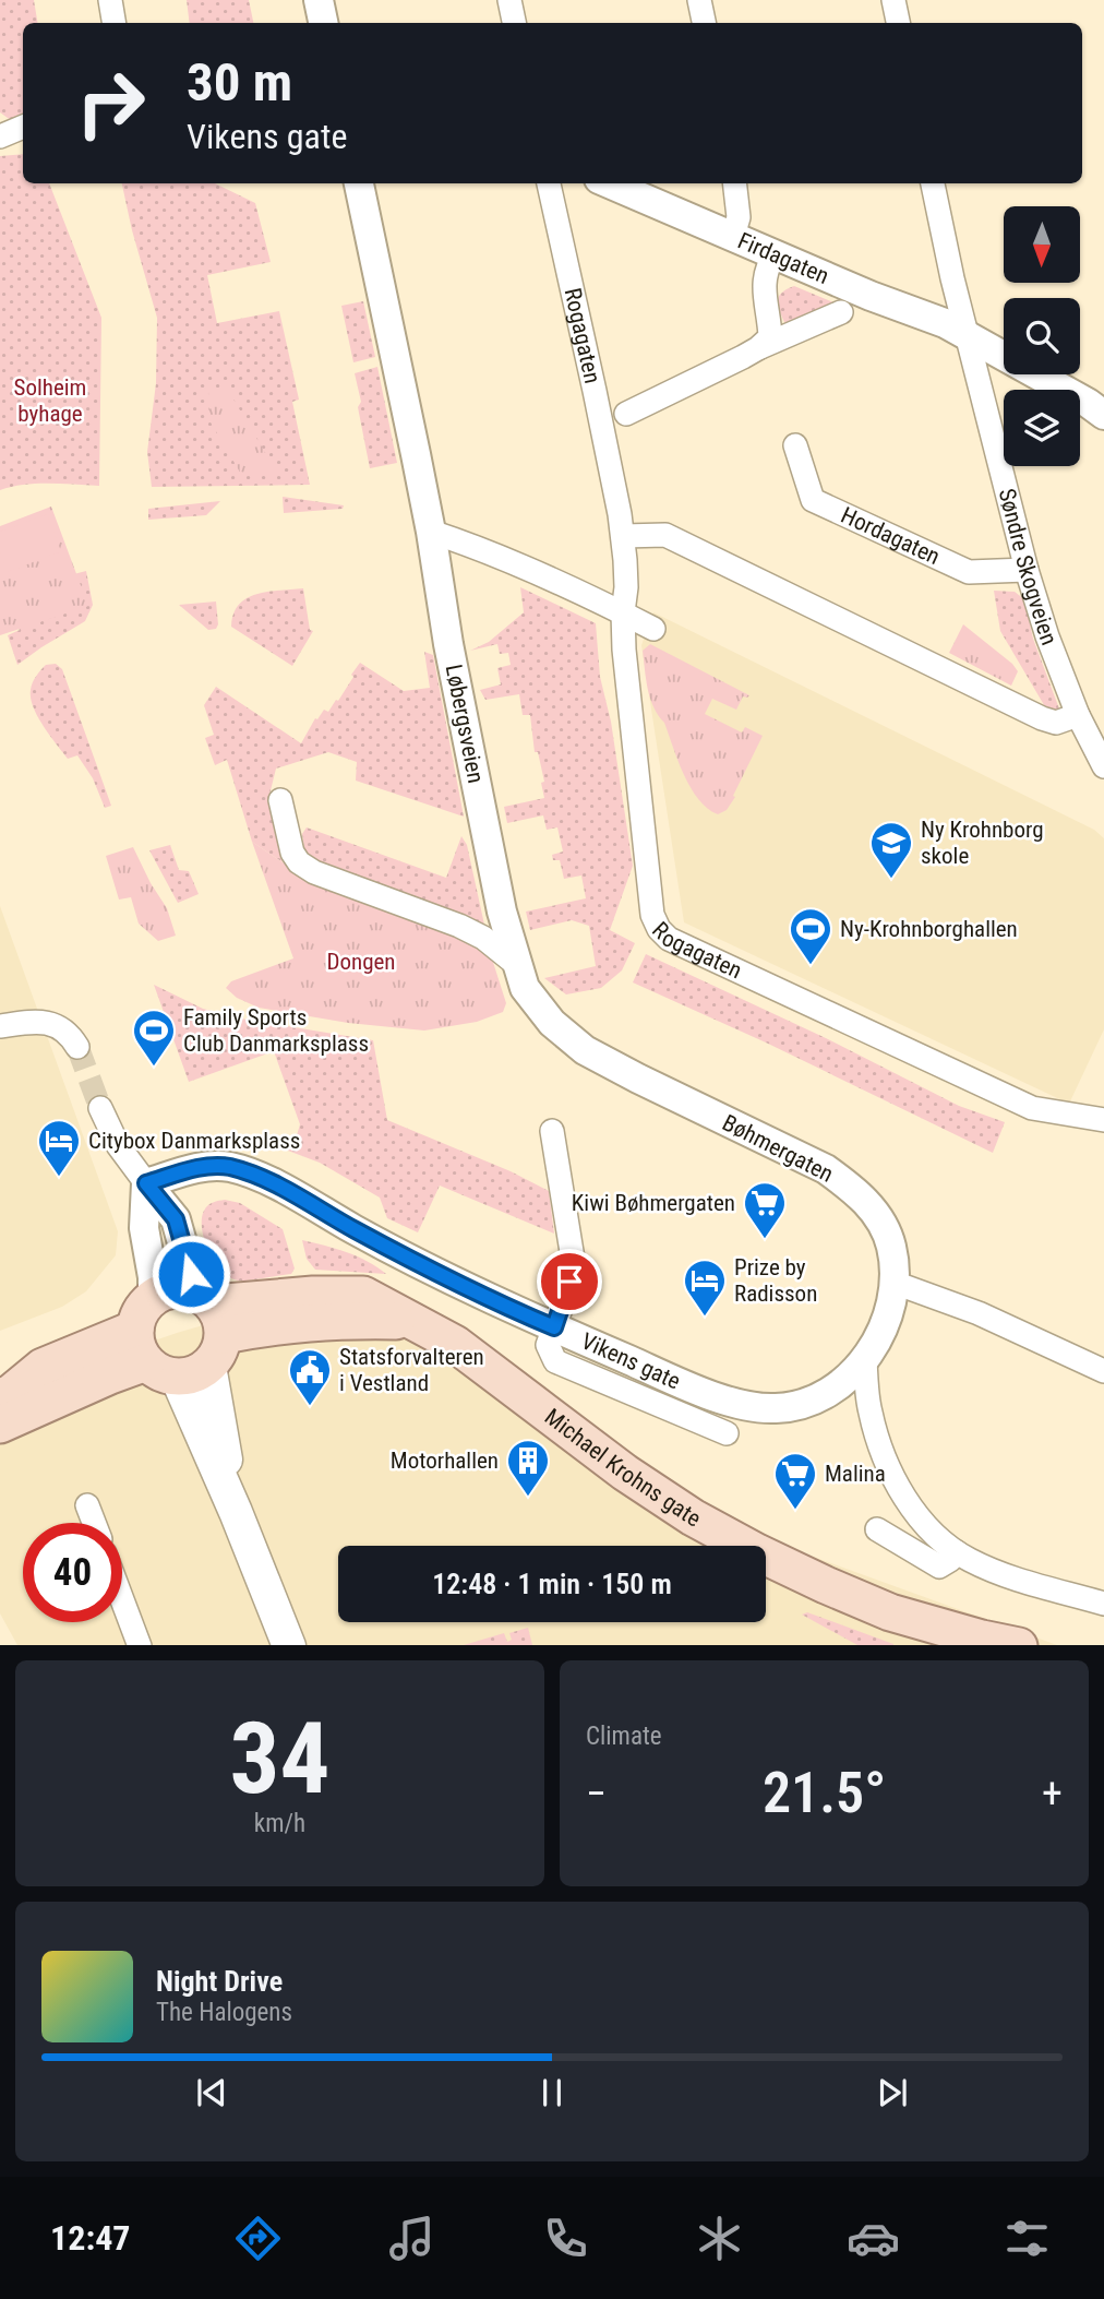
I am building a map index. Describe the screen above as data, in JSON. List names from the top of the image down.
{
  "streets": {
    "main road": ["Michael Krohns gate"],
    "street": [
      "Firdagaten",
      "Rogagaten",
      "Hordagaten",
      "Søndre Skogveien",
      "Løbergsveien",
      "Bøhmergaten",
      "Vikens gate"
    ]
  },
  "crossings": [
    ["Firdagaten", "Søndre Skogveien"],
    ["Hordagaten", "Søndre Skogveien"],
    ["Løbergsveien", "Bøhmergaten"],
    ["Bøhmergaten", "Vikens gate"]
  ],
  "parks": ["Solheim byhage", "Dongen"],
  "places": {
    "school or university": ["Ny Krohnborg skole"],
    "sports": ["Ny-Krohnborghallen", "Family Sports Club Danmarksplass"],
    "hotel": ["Citybox Danmarksplass", "Prize by Radisson"],
    "supermarket": ["Kiwi Bøhmergaten", "Malina"],
    "public building": ["Statsforvalteren i Vestland"],
    "building": ["Motorhallen"]
  },
  "north": "bottom",
  "page": {
    "turn": ["30 m", "Vikens gate"],
    "limit": "40",
    "trip": "12:48 · 1 min · 150 m",
    "tile": [
      ["34", "km/h"],
      "Climate"
    ],
    "heat": ["−", "21.5°", "+"],
    "song": ["Night Drive", "The Halogens"],
    "tabs": "12:47"
  }
}
